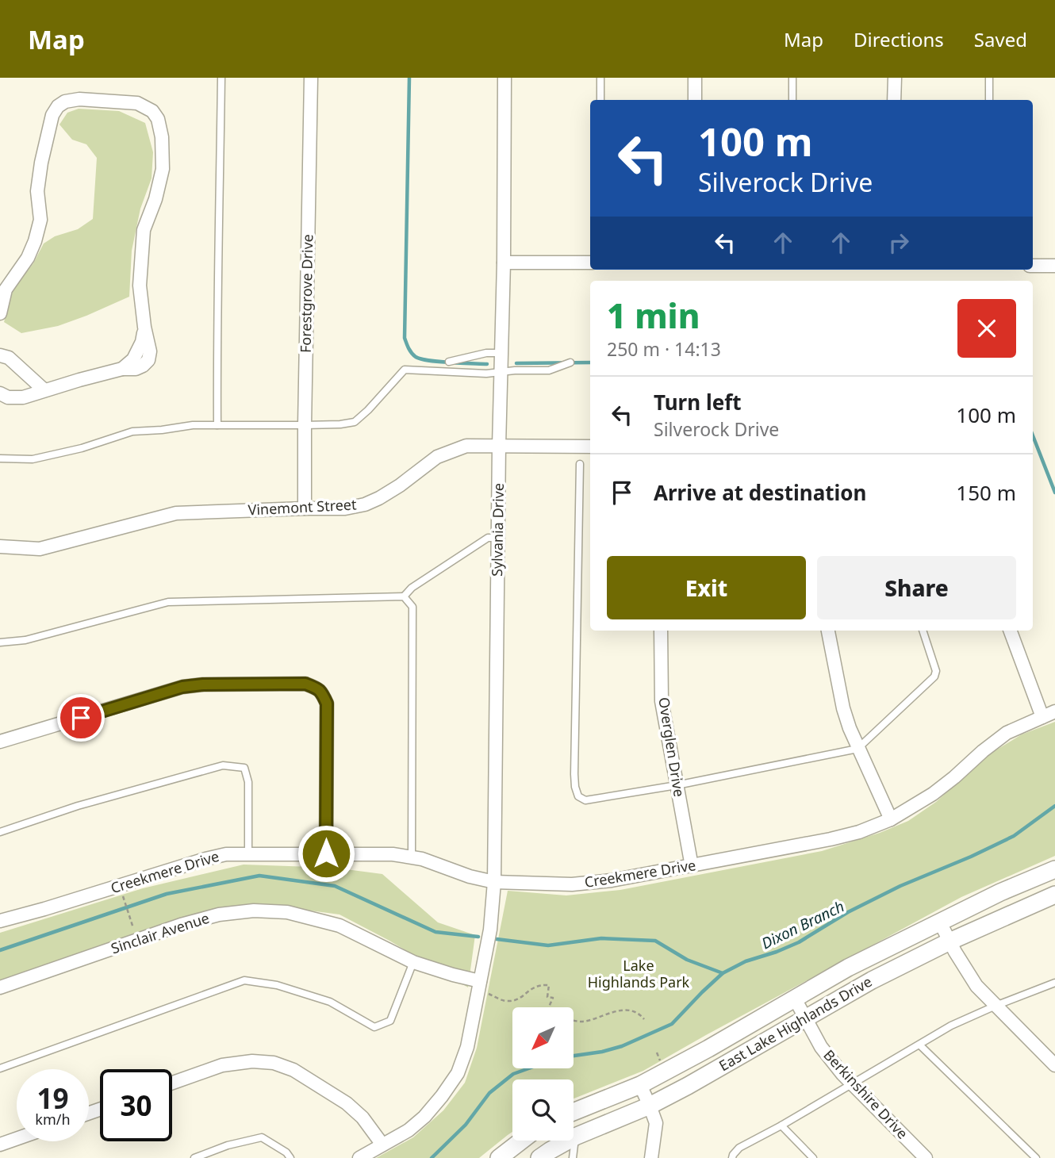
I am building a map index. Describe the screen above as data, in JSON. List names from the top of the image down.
{
  "streets": {
    "main road": ["East Lake Highlands Drive"],
    "street": [
      "Forestgrove Drive",
      "Vinemont Street",
      "Sylvania Drive",
      "Overglen Drive",
      "Creekmere Drive",
      "Sinclair Avenue",
      "Berkinshire Drive"
    ]
  },
  "crossings": [
    ["Forestgrove Drive", "Vinemont Street"],
    ["Vinemont Street", "Sylvania Drive"],
    ["Sylvania Drive", "Creekmere Drive"],
    ["Sylvania Drive", "Sinclair Avenue"],
    ["Overglen Drive", "Creekmere Drive"],
    ["East Lake Highlands Drive", "Berkinshire Drive"]
  ],
  "water": ["Dixon Branch"],
  "parks": ["Lake Highlands Park"],
  "north": "bottom left",
  "page": {
    "header": "Map",
    "nav": ["Map", "Directions", "Saved"],
    "turn": ["100 m", "Silverock Drive"],
    "heading": ["1 min", "250 m · 14:13"],
    "list": [
      {
        "name": "Turn left",
        "note": "Silverock Drive",
        "value": "100 m"
      },
      {
        "name": "Arrive at destination",
        "value": "150 m"
      }
    ],
    "buttons": ["Exit", "Share"],
    "speed": "19 km/h",
    "limit": "30"
  }
}
